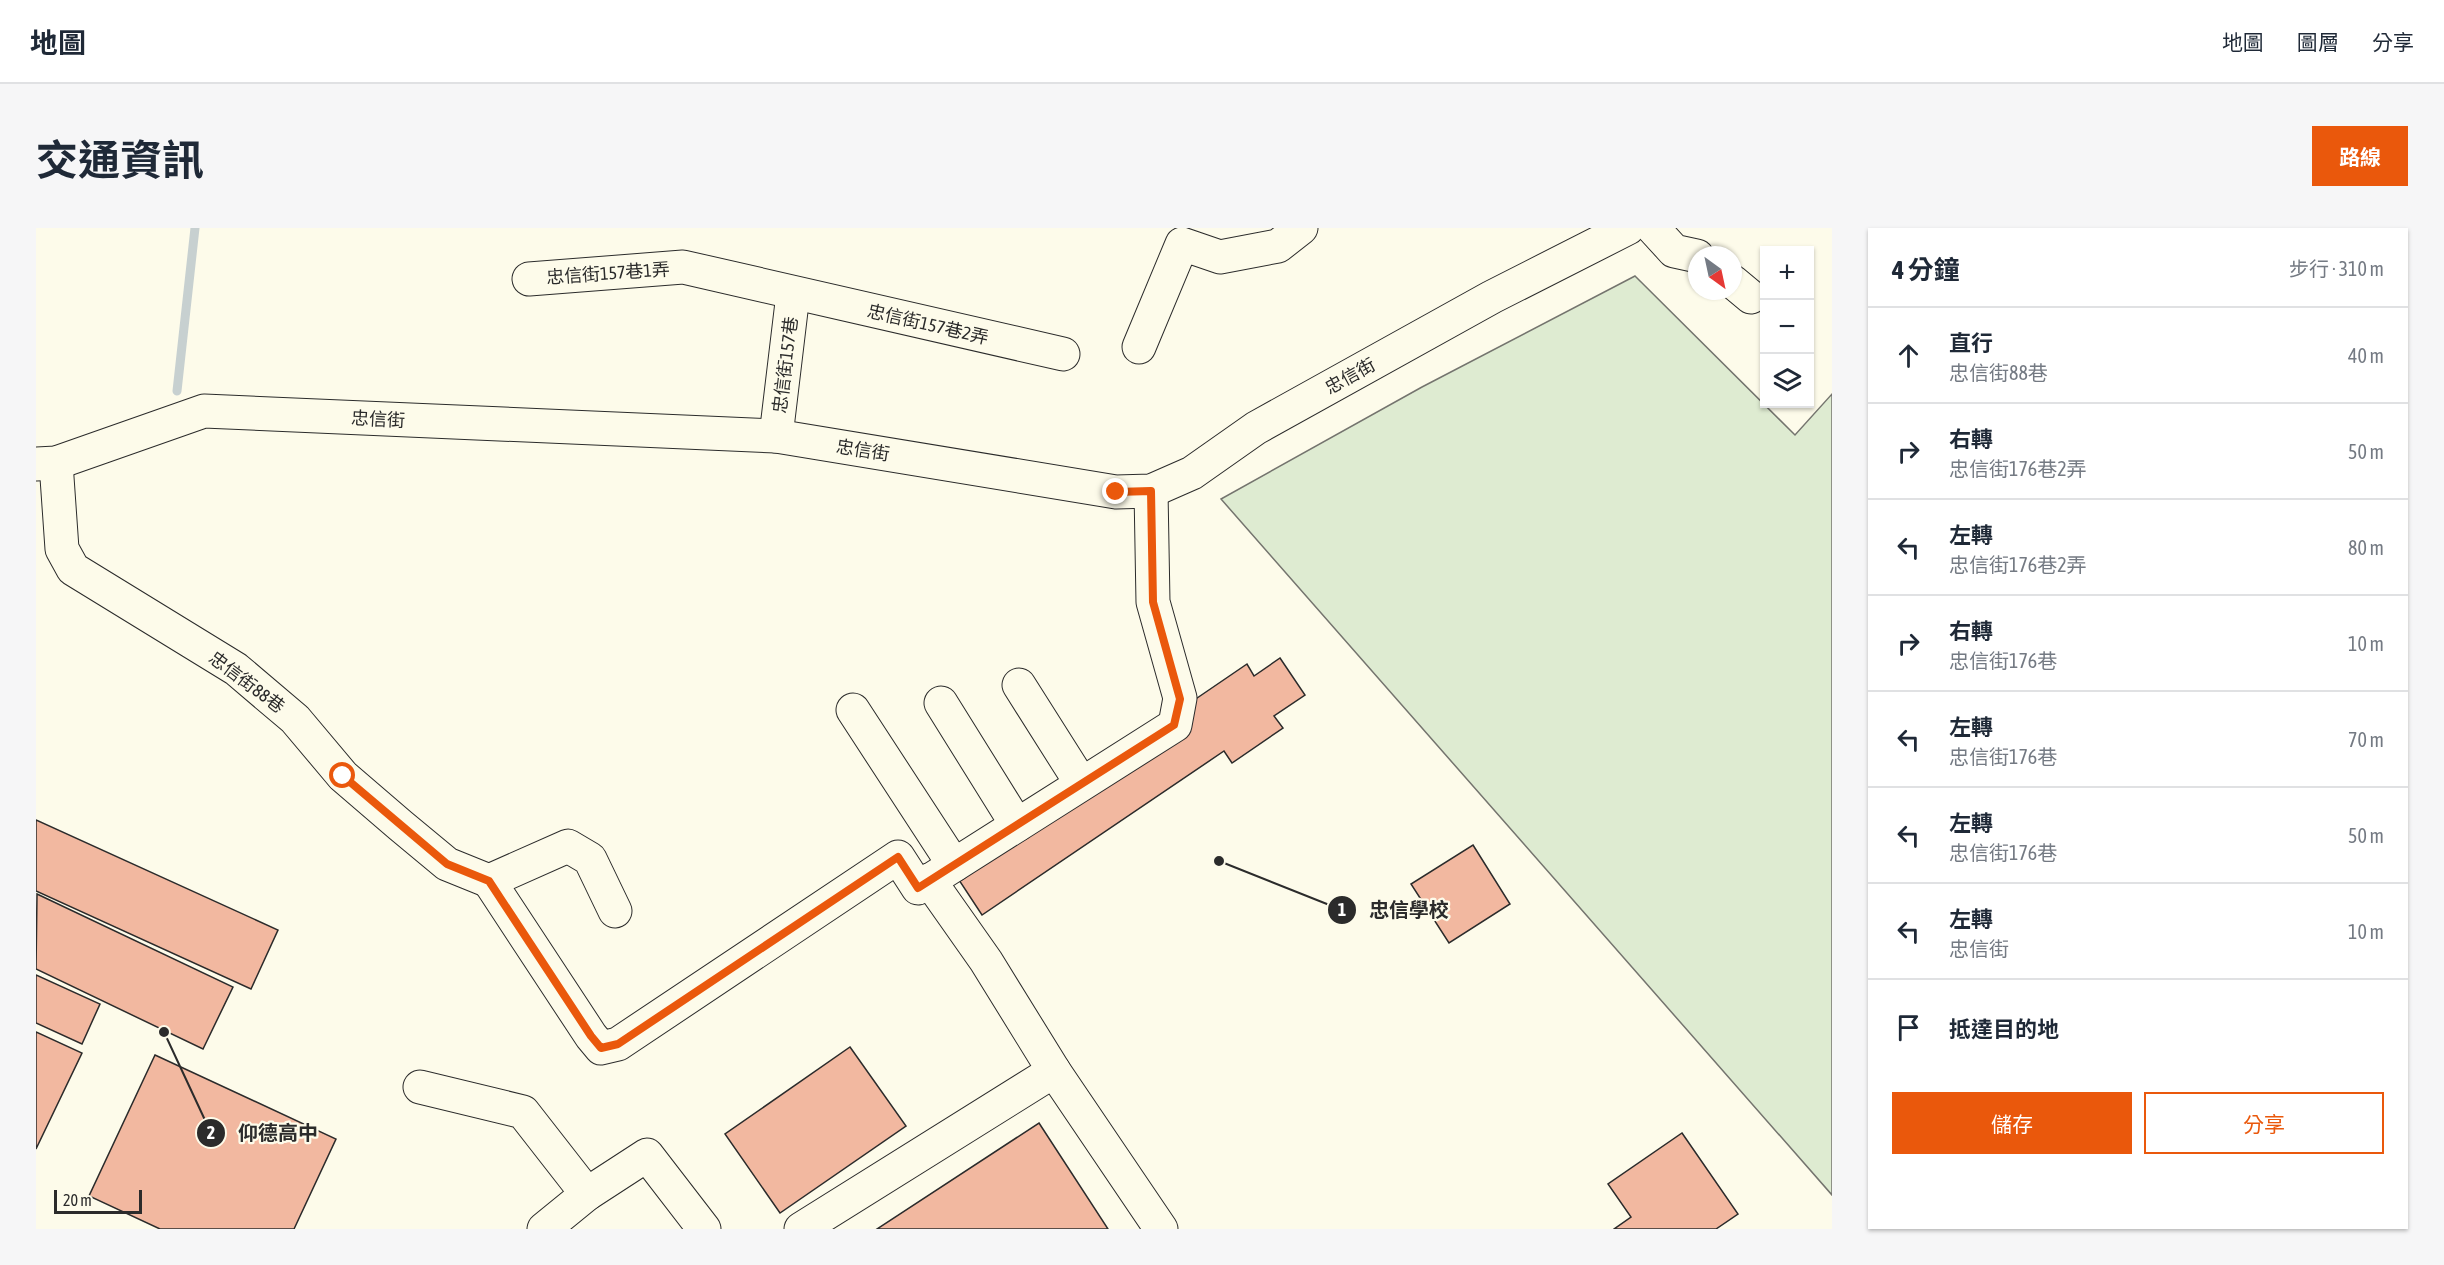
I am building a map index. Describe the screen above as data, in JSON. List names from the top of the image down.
{
  "streets": {
    "street": [
      "忠信街157巷1弄",
      "忠信街157巷2弄",
      "忠信街157巷",
      "忠信街",
      "忠信街88巷"
    ]
  },
  "crossings": [
    ["忠信街157巷1弄", "忠信街157巷2弄"],
    ["忠信街157巷1弄", "忠信街157巷"],
    ["忠信街157巷2弄", "忠信街157巷"],
    ["忠信街157巷", "忠信街"],
    ["忠信街", "忠信街88巷"]
  ],
  "places": ["忠信學校", "仰德高中"],
  "scale_bar": "20 m",
  "north": "bottom right",
  "page": {
    "header": "地圖",
    "nav": ["地圖", "圖層", "分享"],
    "title": "交通資訊",
    "buttons": [
      "路線",
      ["儲存", "分享"]
    ],
    "heading": ["4 分鐘", "步行 · 310 m"],
    "map_buttons": ["+", "−"],
    "list": [
      ["直行", "忠信街88巷", "40 m"],
      ["右轉", "忠信街176巷2弄", "50 m"],
      ["左轉", "忠信街176巷2弄", "80 m"],
      ["右轉", "忠信街176巷", "10 m"],
      ["左轉", "忠信街176巷", "70 m"],
      ["左轉", "忠信街176巷", "50 m"],
      ["左轉", "忠信街", "10 m"],
      "抵達目的地"
    ],
    "scale": "20 m"
  }
}
